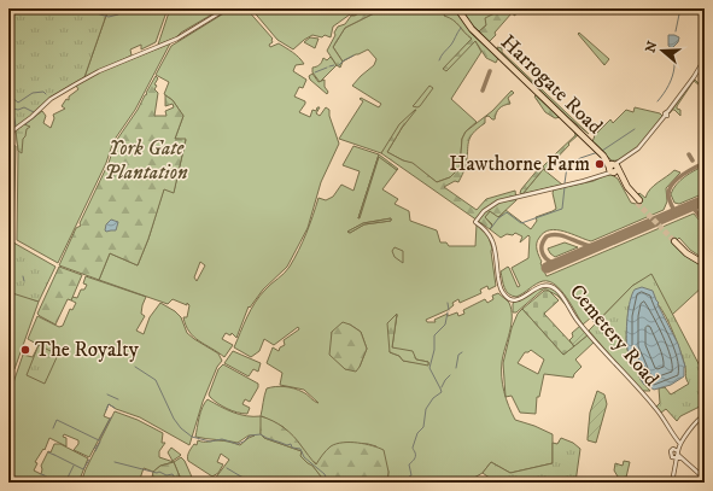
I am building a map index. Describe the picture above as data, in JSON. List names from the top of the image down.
{
  "streets": {
    "highway": ["Harrogate Road"],
    "street": ["Cemetery Road"]
  },
  "crossings": [
    ["Harrogate Road", "Cemetery Road"]
  ],
  "parks": ["York Gate Plantation"],
  "places": ["Hawthorne Farm", "The Royalty"],
  "north": "left"
}
